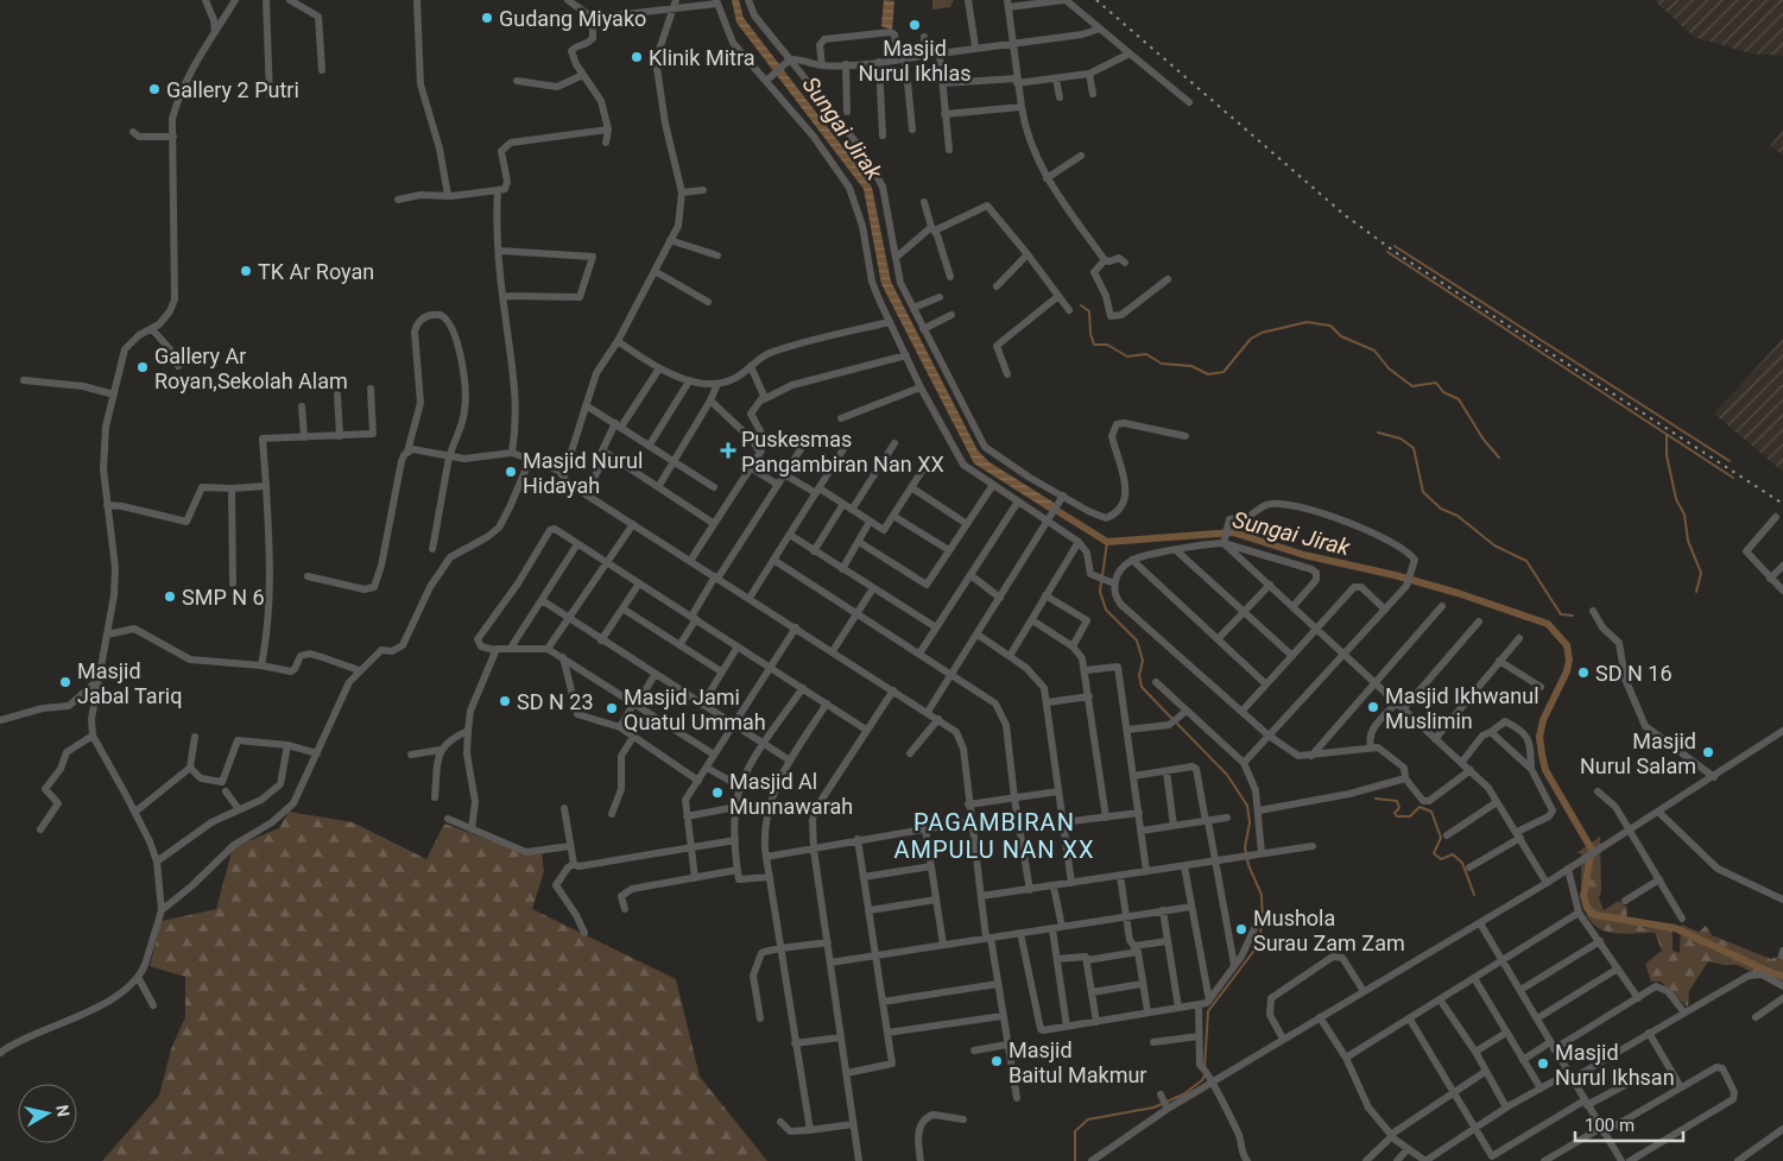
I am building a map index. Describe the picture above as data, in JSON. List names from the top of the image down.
{
  "districts": ["PAGAMBIRAN AMPULU NAN XX"],
  "water": ["Sungai Jirak"],
  "places": {
    "other": [
      "Gudang Miyako",
      "Masjid Nurul Ikhlas",
      "Klinik Mitra",
      "Gallery 2 Putri",
      "TK Ar Royan",
      "Gallery Ar Royan,Sekolah Alam",
      "Masjid Nurul Hidayah",
      "SMP N 6",
      "SD N 16",
      "Masjid Jabal Tariq",
      "SD N 23",
      "Masjid Ikhwanul Muslimin",
      "Masjid Jami Quatul Ummah",
      "Masjid Nurul Salam",
      "Masjid Al Munnawarah",
      "Mushola Surau Zam Zam",
      "Masjid Baitul Makmur",
      "Masjid Nurul Ikhsan"
    ],
    "health": ["Puskesmas Pangambiran Nan XX"]
  },
  "scale_bar": "100 m",
  "north": "right"
}
